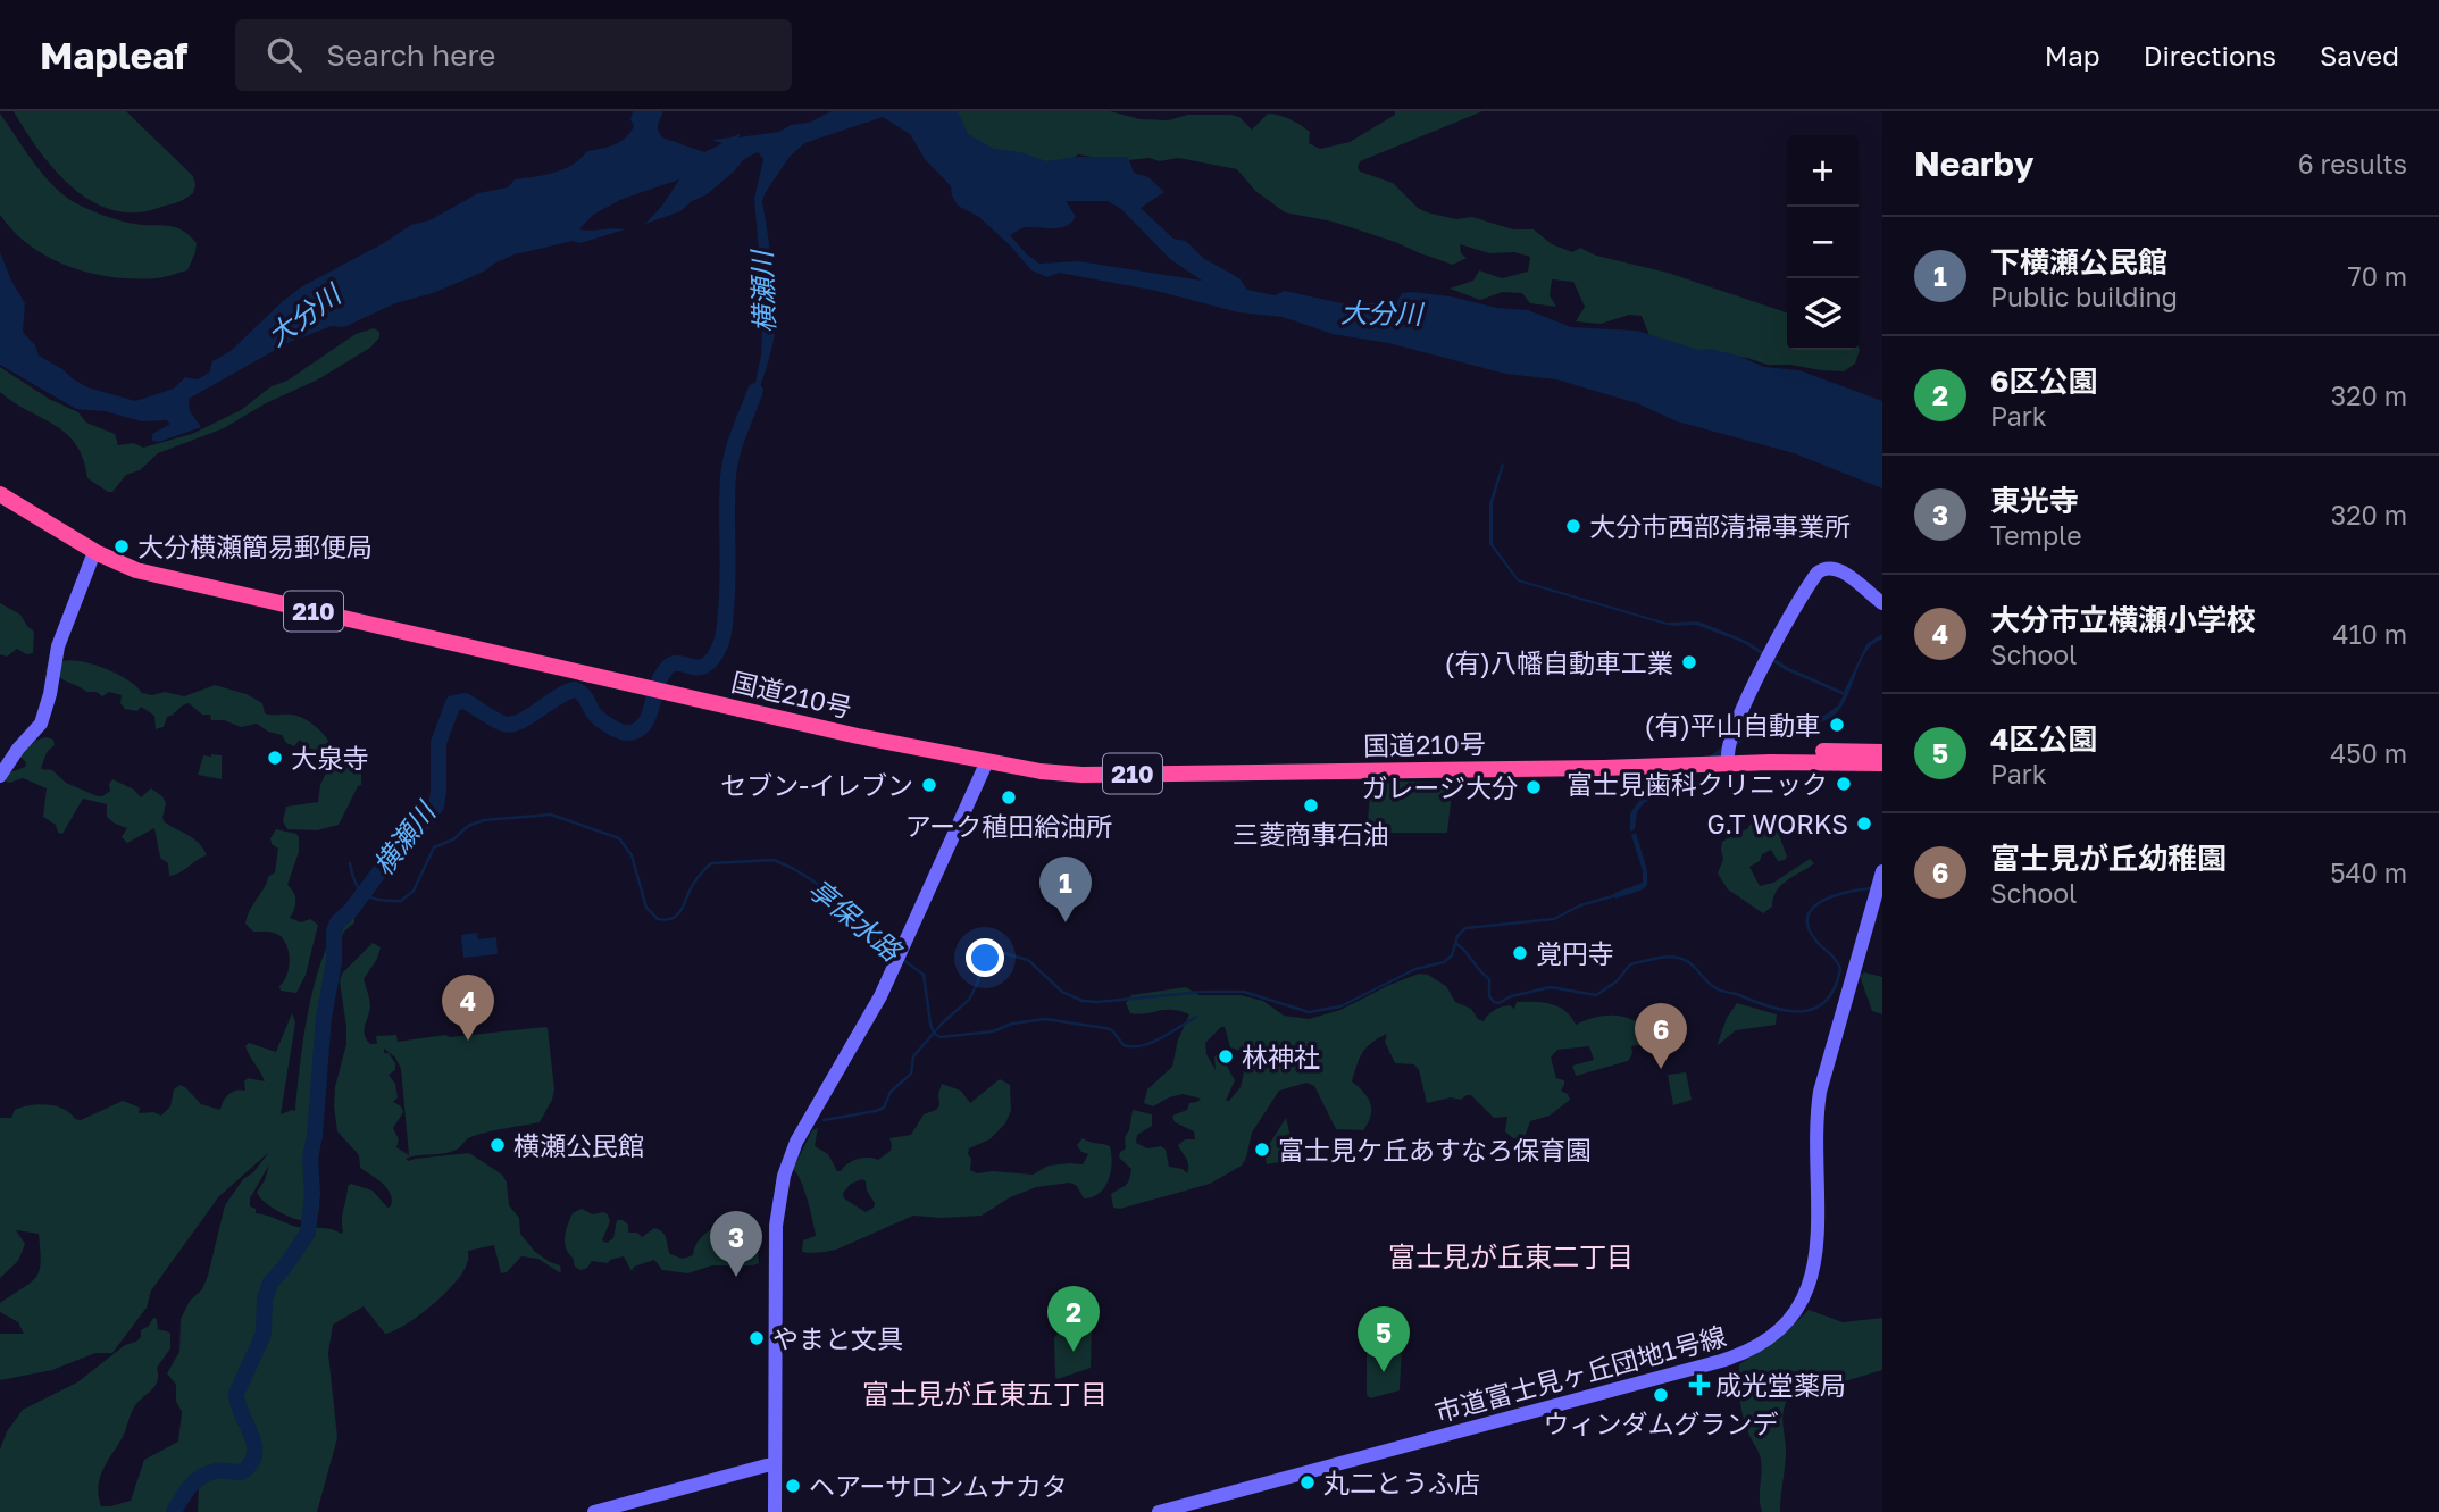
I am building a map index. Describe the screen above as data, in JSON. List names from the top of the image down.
{
  "streets": {
    "highway": ["210", "国道210号"],
    "street": ["市道富士見ヶ丘団地1号線"]
  },
  "districts": ["富士見が丘東二丁目", "富士見が丘東五丁目"],
  "water": ["横瀬川", "大分川", "享保水路"],
  "places": {
    "other": [
      "大分市西部清掃事業所",
      "大分横瀬簡易郵便局",
      "(有)八幡自動車工業",
      "(有)平山自動車",
      "大泉寺",
      "富士見歯科クリニック",
      "セブン-イレブン",
      "ガレージ大分",
      "アーク稙田給油所",
      "三菱商事石油",
      "G.T WORKS",
      "覚円寺",
      "林神社",
      "横瀬公民館",
      "富士見ケ丘あすなろ保育園",
      "やまと文具",
      "ウィンダムグランデ",
      "丸二とうふ店",
      "ヘアーサロンムナカタ"
    ],
    "health": ["成光堂薬局"]
  },
  "page": {
    "header": "Mapleaf",
    "search": "Search here",
    "nav": ["Map", "Directions", "Saved"],
    "heading": ["Nearby", "6 results"],
    "map_buttons": ["+", "−"],
    "list": [
      {
        "mark": "1",
        "name": "下横瀬公民館",
        "note": "Public building",
        "value": "70 m"
      },
      {
        "mark": "2",
        "name": "6区公園",
        "note": "Park",
        "value": "320 m"
      },
      {
        "mark": "3",
        "name": "東光寺",
        "note": "Temple",
        "value": "320 m"
      },
      {
        "mark": "4",
        "name": "大分市立横瀬小学校",
        "note": "School",
        "value": "410 m"
      },
      {
        "mark": "5",
        "name": "4区公園",
        "note": "Park",
        "value": "450 m"
      },
      {
        "mark": "6",
        "name": "富士見が丘幼稚園",
        "note": "School",
        "value": "540 m"
      }
    ],
    "pins": [
      "1",
      "4",
      "6",
      "3",
      "2",
      "5"
    ]
  }
}
